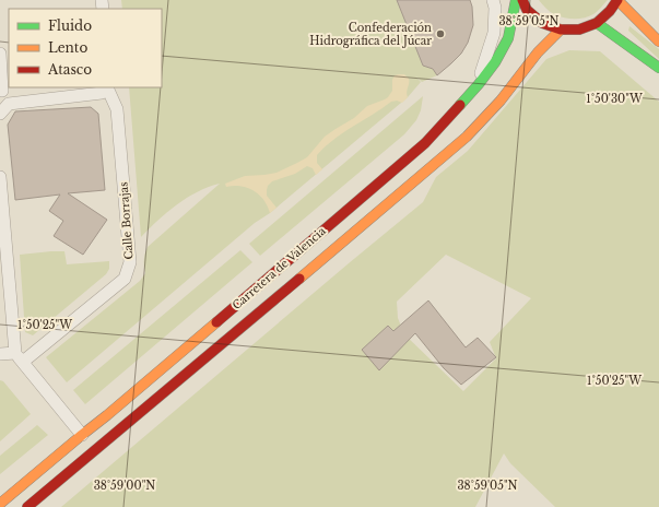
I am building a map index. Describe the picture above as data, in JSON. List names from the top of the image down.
{
  "streets": {
    "main road": ["Carretera de Valencia"],
    "street": ["Calle Borrajas"]
  },
  "places": ["Confederación Hidrográfica del Júcar"],
  "legend": ["Fluido", "Lento", "Atasco"],
  "coordinates": [
    "38°59'05\"N",
    "1°50'30\"W",
    "1°50'25\"W",
    "38°59'00\"N"
  ]
}
